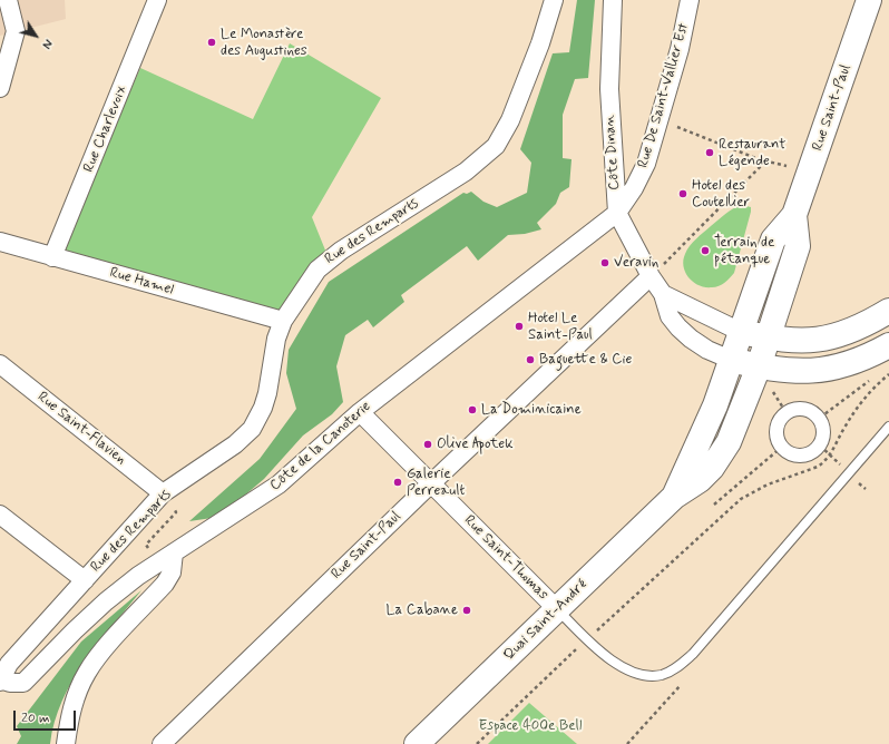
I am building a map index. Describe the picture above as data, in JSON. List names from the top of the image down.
{
  "streets": {
    "main road": ["Rue Saint-Paul", "Quai Saint-André"],
    "street": [
      "Rue De Saint-Vallier Est",
      "Rue Charlevoix",
      "Côte Dinan",
      "Rue des Remparts",
      "Rue Hamel",
      "Rue Saint-Flavien",
      "Côte de la Canoterie",
      "Rue Saint-Thomas"
    ]
  },
  "crossings": [
    ["Rue De Saint-Vallier Est", "Côte Dinan"],
    ["Rue De Saint-Vallier Est", "Côte de la Canoterie"],
    ["Rue Saint-Paul", "Côte Dinan"],
    ["Rue Saint-Paul", "Rue Saint-Thomas"],
    ["Rue Saint-Paul", "Quai Saint-André"],
    ["Rue Charlevoix", "Rue Hamel"],
    ["Côte Dinan", "Côte de la Canoterie"],
    ["Côte Dinan", "Quai Saint-André"],
    ["Rue des Remparts", "Rue Hamel"],
    ["Rue des Remparts", "Rue Saint-Flavien"],
    ["Rue des Remparts", "Côte de la Canoterie"],
    ["Côte de la Canoterie", "Rue Saint-Thomas"],
    ["Rue Saint-Thomas", "Quai Saint-André"]
  ],
  "parks": ["Espace 400e Bell"],
  "places": [
    "Le Monastère des Augustines",
    "Restaurant Légende",
    "Hotel des Coutellier",
    "Terrain de pétanque",
    "Veravin",
    "Hotel Le Saint-Paul",
    "Baguette & Cie",
    "La Dominicaine",
    "Olive Apotek",
    "Galerie Perreault",
    "La Cabane"
  ],
  "scale_bar": "20 m",
  "north": "bottom right"
}
